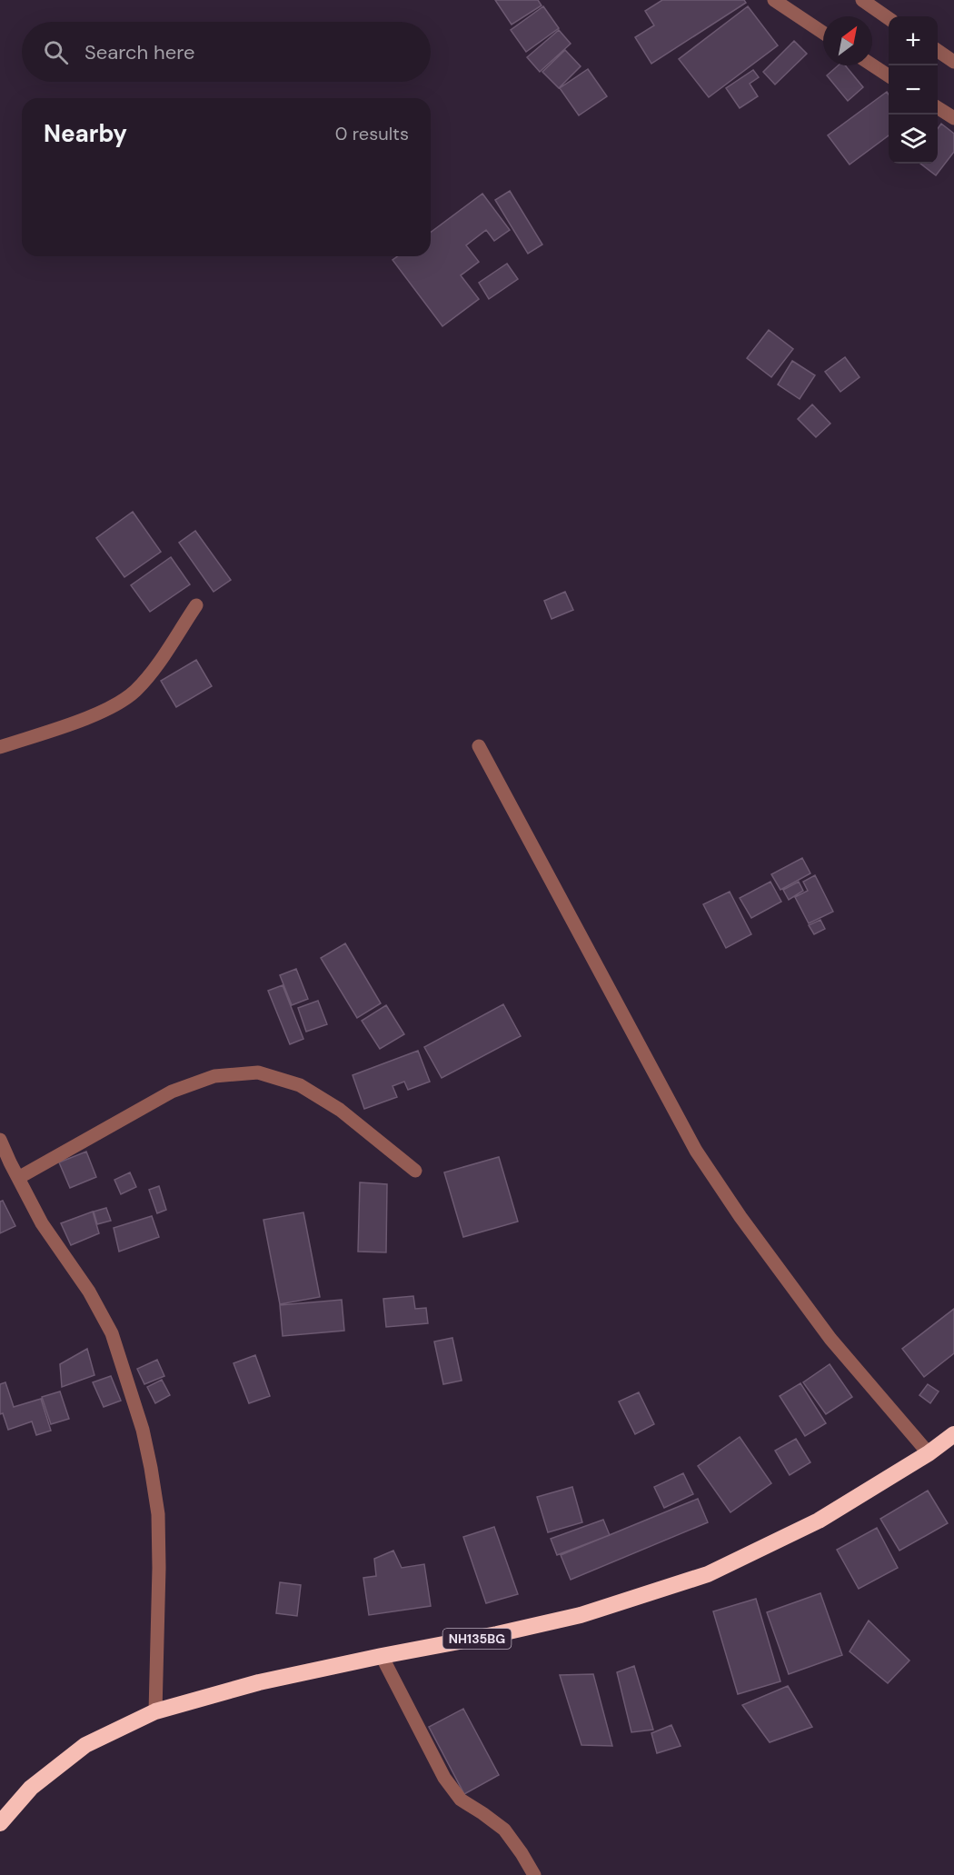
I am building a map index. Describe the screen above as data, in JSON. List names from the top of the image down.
{
  "streets": {
    "highway": ["NH135BG"]
  },
  "north": "top right",
  "page": {
    "map_buttons": ["+", "−"],
    "search": "Search here",
    "heading": ["Nearby", "0 results"]
  }
}
